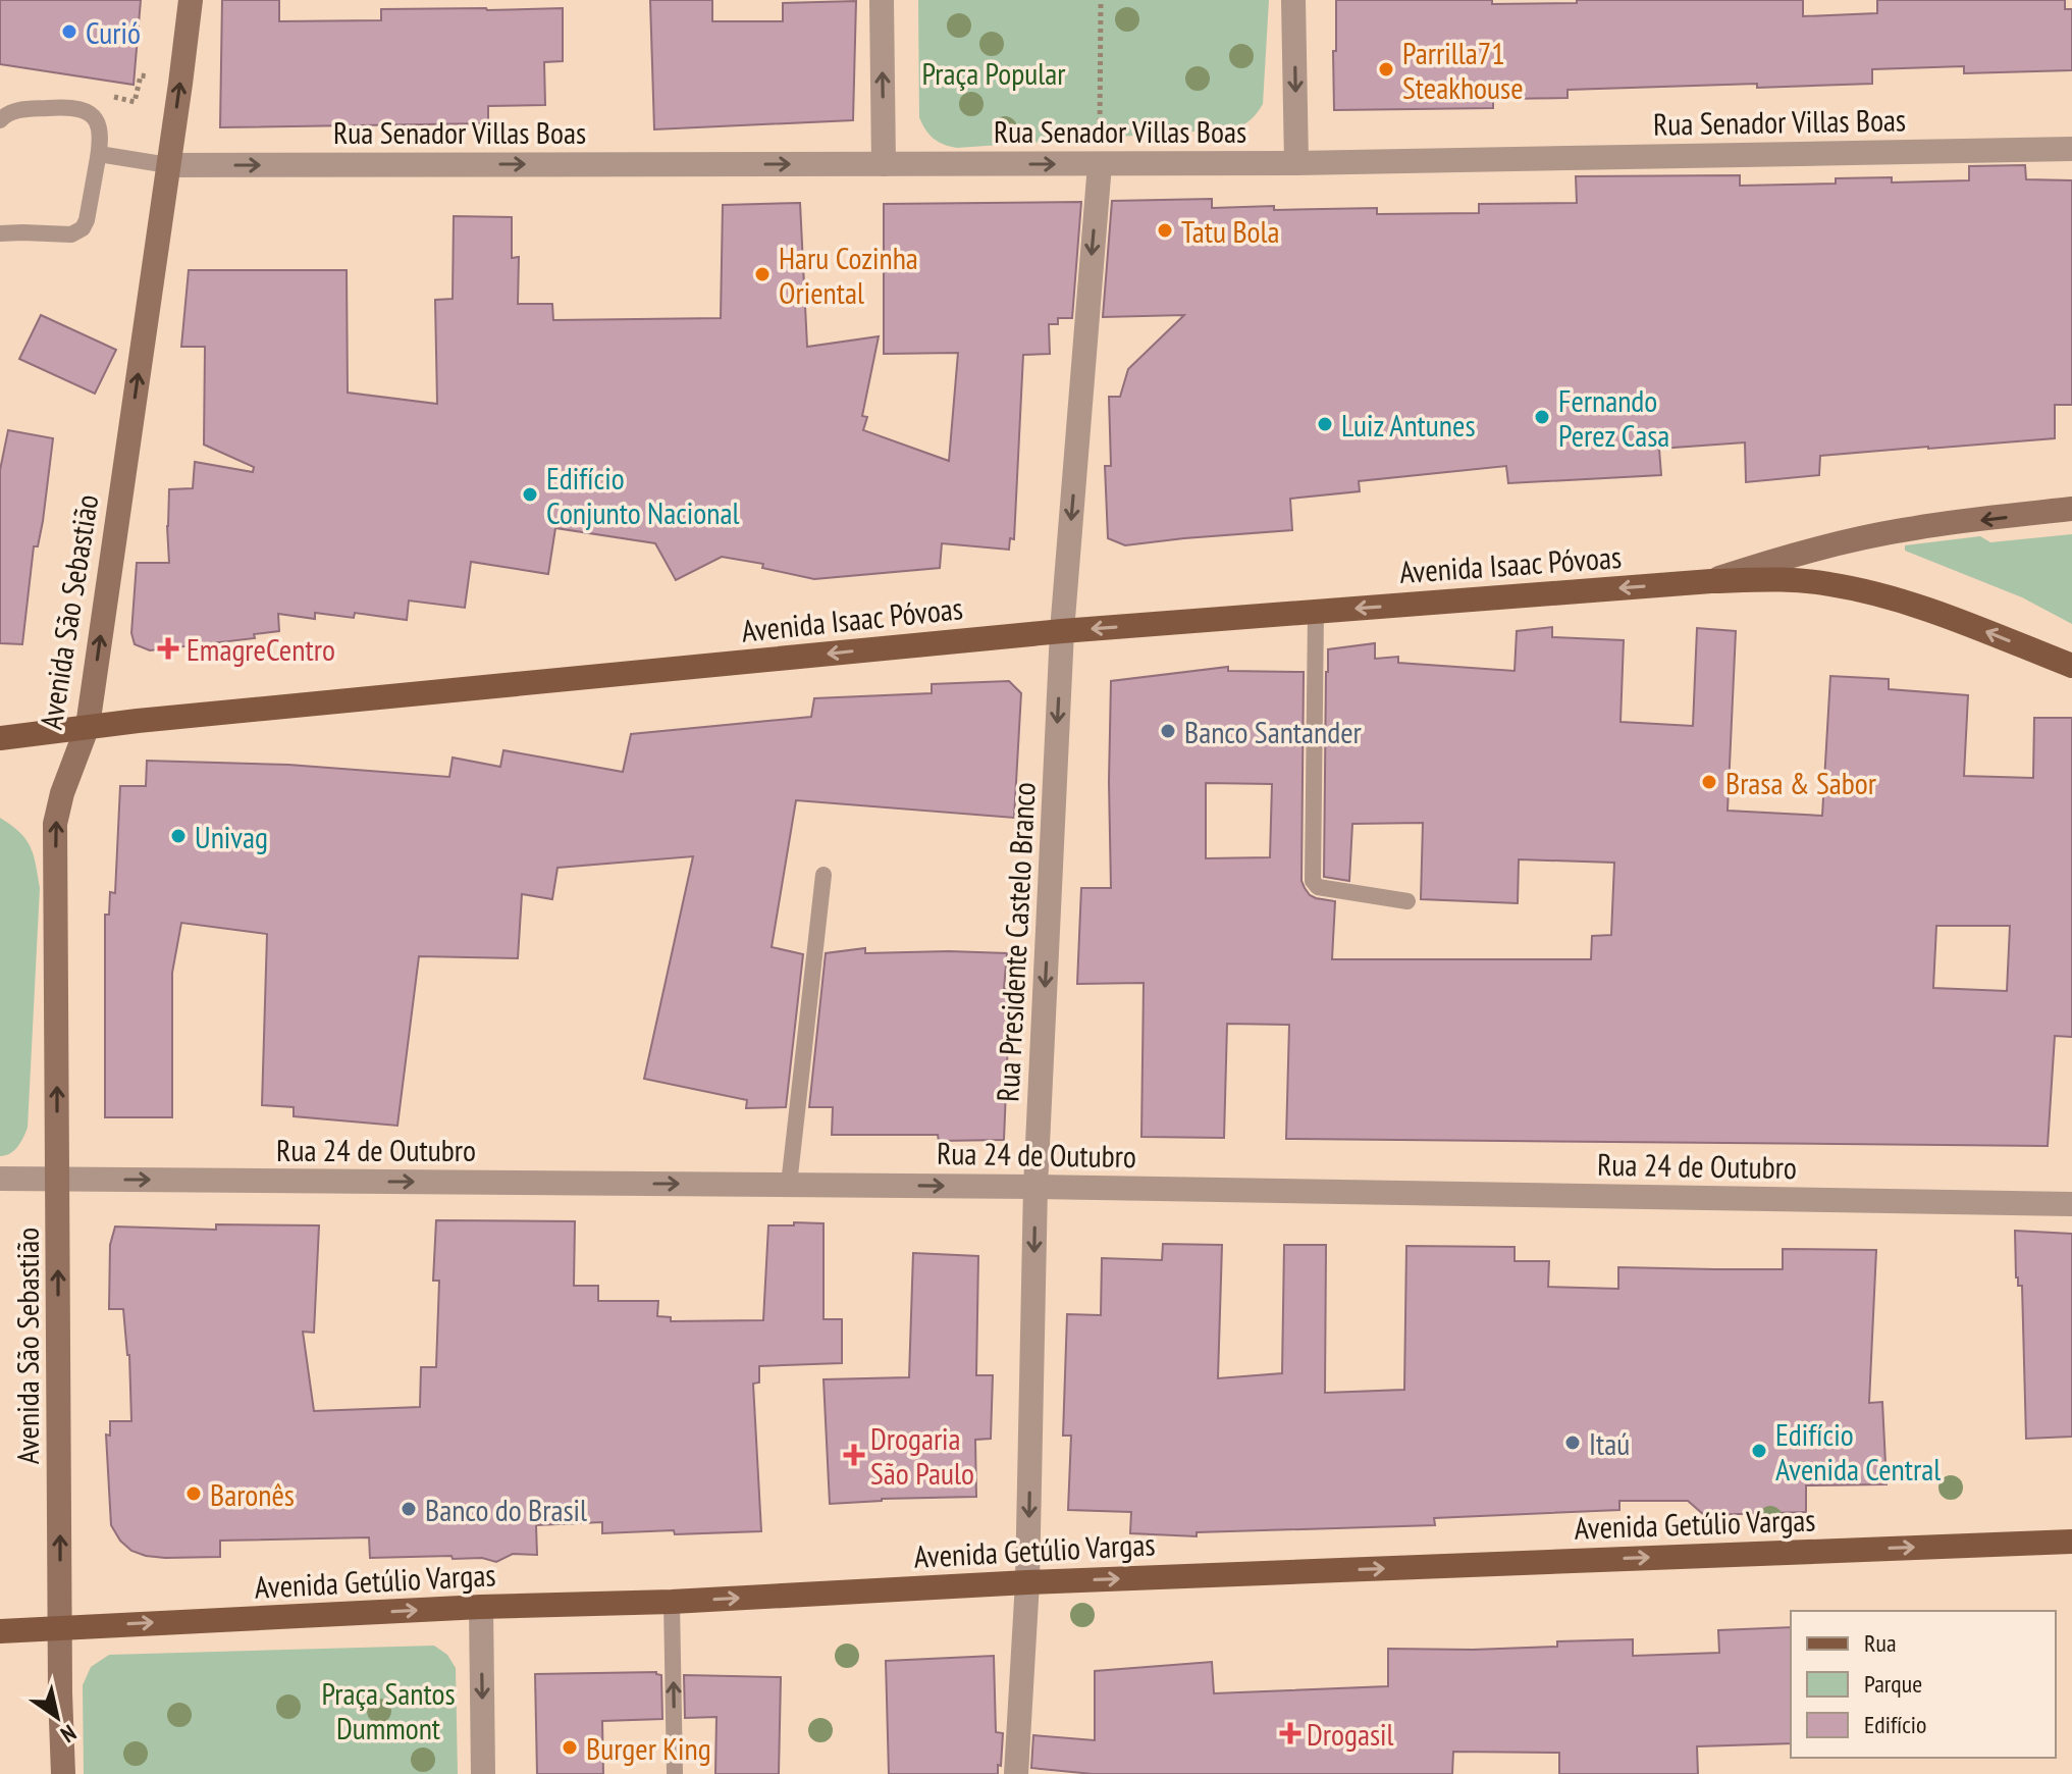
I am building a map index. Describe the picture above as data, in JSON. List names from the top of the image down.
{
  "streets": {
    "main road": ["Avenida Isaac Póvoas", "Avenida Getúlio Vargas"],
    "street": [
      "Rua Senador Villas Boas",
      "Avenida São Sebastião",
      "Rua Presidente Castelo Branco",
      "Rua 24 de Outubro"
    ]
  },
  "crossings": [
    ["Rua Senador Villas Boas", "Avenida São Sebastião"],
    ["Rua Senador Villas Boas", "Rua Presidente Castelo Branco"],
    ["Avenida Isaac Póvoas", "Avenida São Sebastião"],
    ["Avenida Isaac Póvoas", "Rua Presidente Castelo Branco"],
    ["Avenida São Sebastião", "Rua 24 de Outubro"],
    ["Avenida São Sebastião", "Avenida Getúlio Vargas"],
    ["Rua Presidente Castelo Branco", "Rua 24 de Outubro"],
    ["Rua Presidente Castelo Branco", "Avenida Getúlio Vargas"]
  ],
  "one_way": [
    "Rua Senador Villas Boas",
    "Avenida Isaac Póvoas",
    "Avenida São Sebastião",
    "Rua Presidente Castelo Branco",
    "Rua 24 de Outubro",
    "Avenida Getúlio Vargas"
  ],
  "parks": ["Praça Popular", "Praça Santos Dummont"],
  "places": {
    "other": [
      "Curió",
      "Parrilla71 Steakhouse",
      "Tatu Bola",
      "Haru Cozinha Oriental",
      "Fernando Perez Casa",
      "Luiz Antunes",
      "Edifício Conjunto Nacional",
      "Banco Santander",
      "Brasa & Sabor",
      "Univag",
      "Itaú",
      "Edifício Avenida Central",
      "Baronês",
      "Banco do Brasil",
      "Burger King"
    ],
    "health": ["EmagreCentro", "Drogaria São Paulo", "Drogasil"]
  },
  "legend": ["Rua", "Parque", "Edifício"],
  "north": "bottom right"
}
